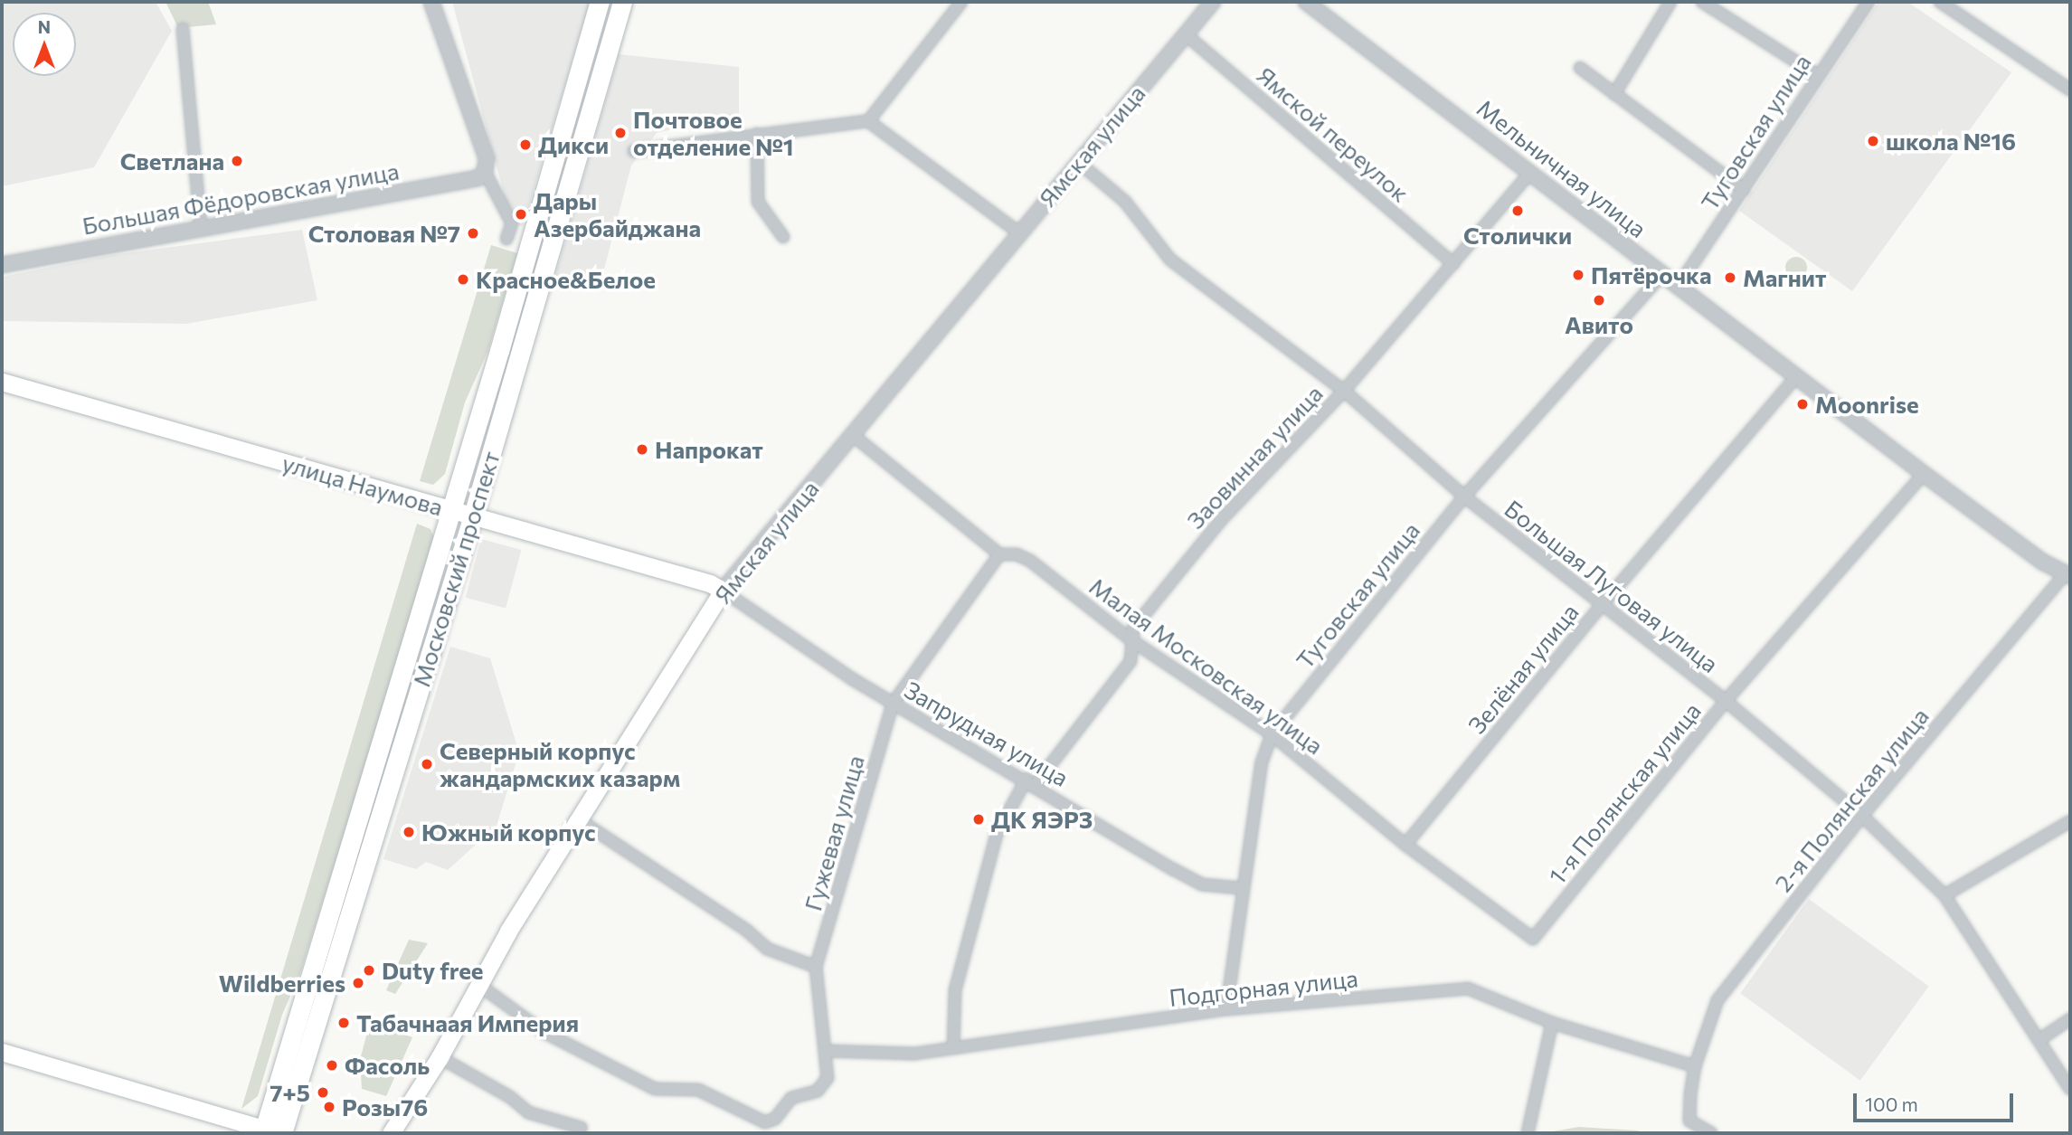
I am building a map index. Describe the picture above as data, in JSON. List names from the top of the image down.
{
  "streets": {
    "main road": ["Ямская улица", "улица Наумова", "Московский проспект"],
    "street": [
      "Туговская улица",
      "Ямской переулок",
      "Мельничная улица",
      "Большая Фёдоровская улица",
      "Заовинная улица",
      "Большая Луговая улица",
      "Малая Московская улица",
      "Зелёная улица",
      "Запрудная улица",
      "1-я Полянская улица",
      "2-я Полянская улица",
      "Гужевая улица",
      "Подгорная улица"
    ]
  },
  "crossings": [
    ["Туговская улица", "Мельничная улица"],
    ["Туговская улица", "Большая Луговая улица"],
    ["Туговская улица", "Малая Московская улица"],
    ["Туговская улица", "Запрудная улица"],
    ["Туговская улица", "Подгорная улица"],
    ["Ямской переулок", "Ямская улица"],
    ["Ямской переулок", "Заовинная улица"],
    ["Ямская улица", "улица Наумова"],
    ["Ямская улица", "Большая Луговая улица"],
    ["Ямская улица", "Малая Московская улица"],
    ["Ямская улица", "Запрудная улица"],
    ["Ямская улица", "Гужевая улица"],
    ["Мельничная улица", "Заовинная улица"],
    ["Мельничная улица", "Зелёная улица"],
    ["Мельничная улица", "1-я Полянская улица"],
    ["Мельничная улица", "2-я Полянская улица"],
    ["Заовинная улица", "Большая Луговая улица"],
    ["Заовинная улица", "Малая Московская улица"],
    ["Заовинная улица", "Запрудная улица"],
    ["Заовинная улица", "Подгорная улица"],
    ["улица Наумова", "Московский проспект"],
    ["улица Наумова", "Запрудная улица"],
    ["Большая Луговая улица", "Зелёная улица"],
    ["Большая Луговая улица", "1-я Полянская улица"],
    ["Большая Луговая улица", "2-я Полянская улица"],
    ["Малая Московская улица", "Зелёная улица"],
    ["Малая Московская улица", "1-я Полянская улица"],
    ["Малая Московская улица", "Гужевая улица"],
    ["Запрудная улица", "Гужевая улица"],
    ["2-я Полянская улица", "Подгорная улица"],
    ["Гужевая улица", "Подгорная улица"]
  ],
  "places": [
    "Почтовое отделение №1",
    "школа №16",
    "Дикси",
    "Светлана",
    "Столички",
    "Дары Азербайджана",
    "Столовая №7",
    "Пятёрочка",
    "Магнит",
    "Красное&Белое",
    "Авито",
    "Moonrise",
    "Напрокат",
    "Северный корпус жандармских казарм",
    "ДК ЯЭРЗ",
    "Южный корпус",
    "Duty free",
    "Wildberries",
    "Табачнаая Империя",
    "Фасоль",
    "7+5",
    "Розы76"
  ],
  "scale_bar": "100 m",
  "north": "top"
}
